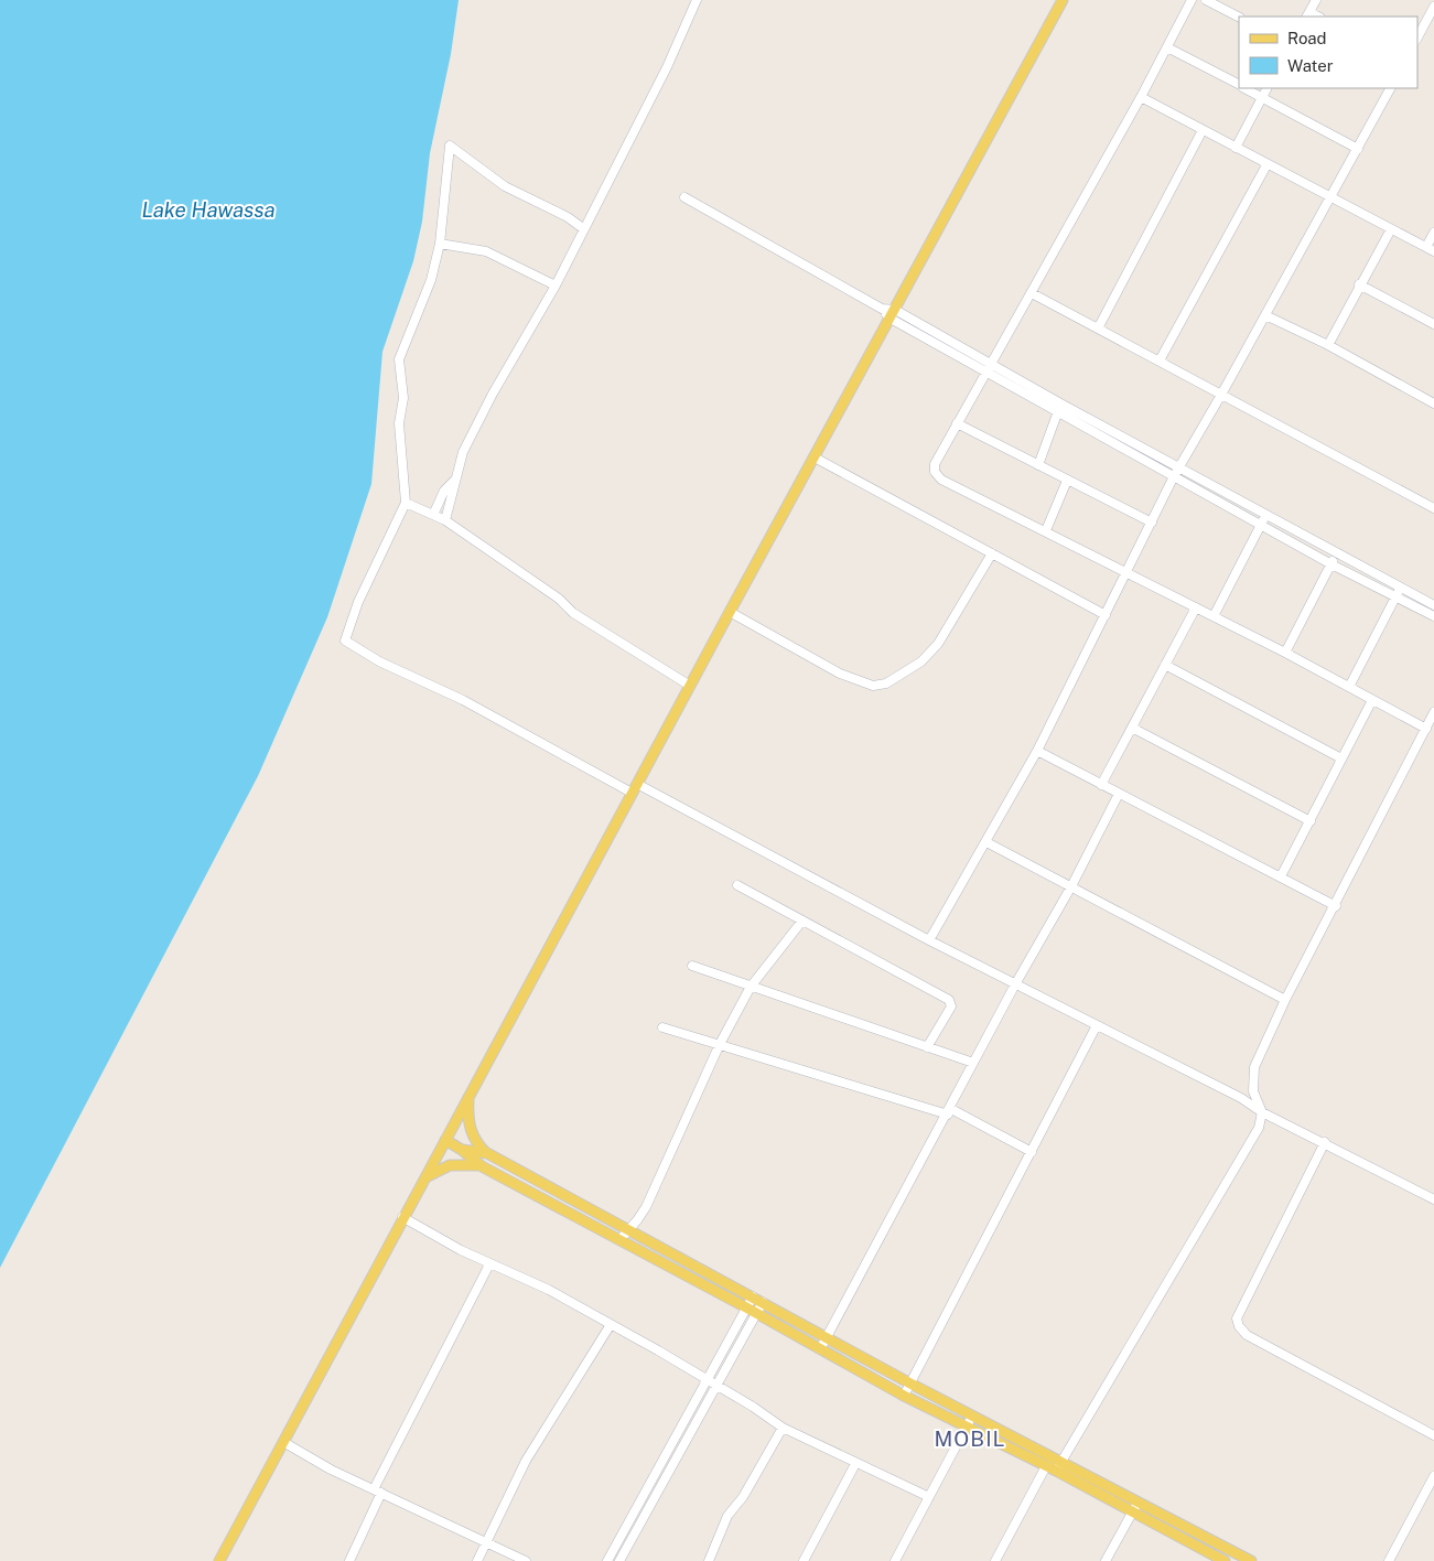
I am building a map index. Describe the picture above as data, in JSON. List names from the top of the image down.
{
  "districts": ["MOBIL"],
  "water": ["Lake Hawassa"],
  "legend": ["Road", "Water"]
}
